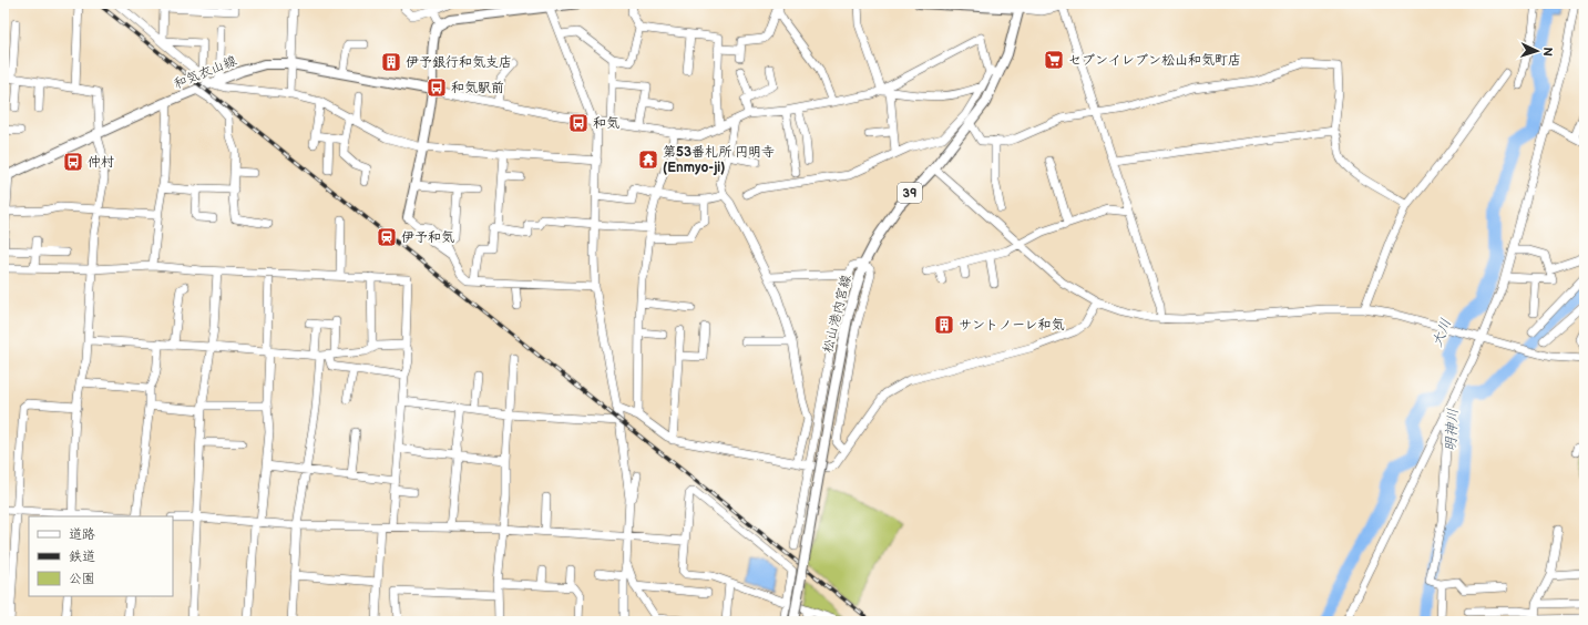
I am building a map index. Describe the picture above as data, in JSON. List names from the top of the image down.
{
  "streets": {
    "main road": ["和気衣山線", "39", "松山港内宮線"]
  },
  "water": ["大川", "明神川"],
  "places": {
    "supermarket": ["セブンイレブン松山和気町店"],
    "building": ["伊予銀行和気支店", "サントノーレ和気"],
    "bus stop": ["和気駅前", "和気", "仲村"],
    "temple": ["第53番札所 円明寺 (Enmyo-ji)"],
    "station": ["伊予和気"]
  },
  "legend": ["道路", "鉄道", "公園"],
  "north": "right"
}
